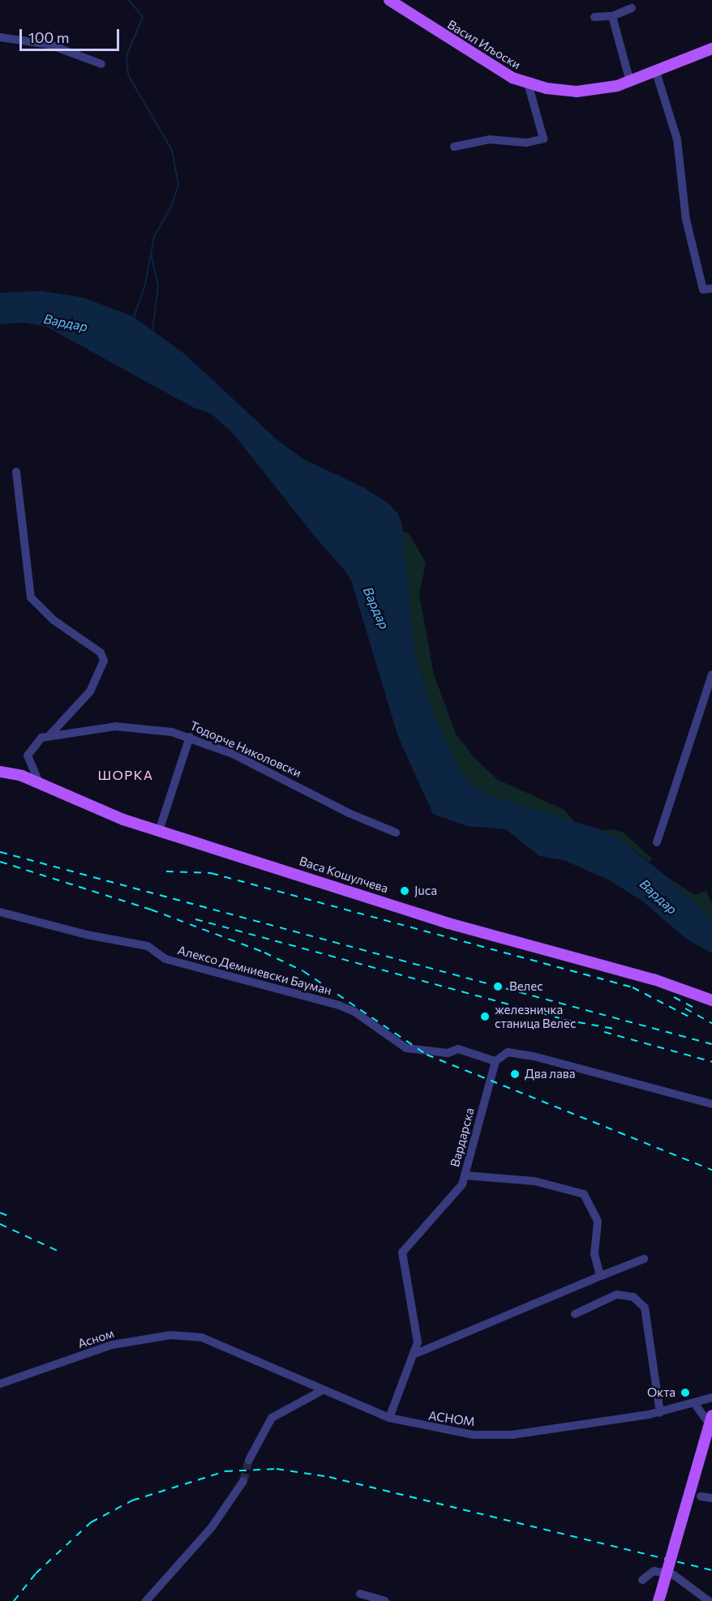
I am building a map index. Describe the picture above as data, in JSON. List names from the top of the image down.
{
  "streets": {
    "main road": ["Васил Иљоски", "Васа Кошулчева"],
    "street": [
      "Тодорче Николовски",
      "Алексо Демниевски Бауман",
      "Вардарска",
      "Асном",
      "АСНОМ"
    ]
  },
  "crossings": [
    ["Тодорче Николовски", "Васа Кошулчева"],
    ["Алексо Демниевски Бауман", "Вардарска"],
    ["Вардарска", "АСНОМ"],
    ["Асном", "АСНОМ"]
  ],
  "districts": ["ШОРКА"],
  "water": ["Вардар"],
  "places": [
    "Juca",
    "Велес",
    "железничка станица Велес",
    "Два лава",
    "Окта"
  ],
  "scale_bar": "100 m"
}
